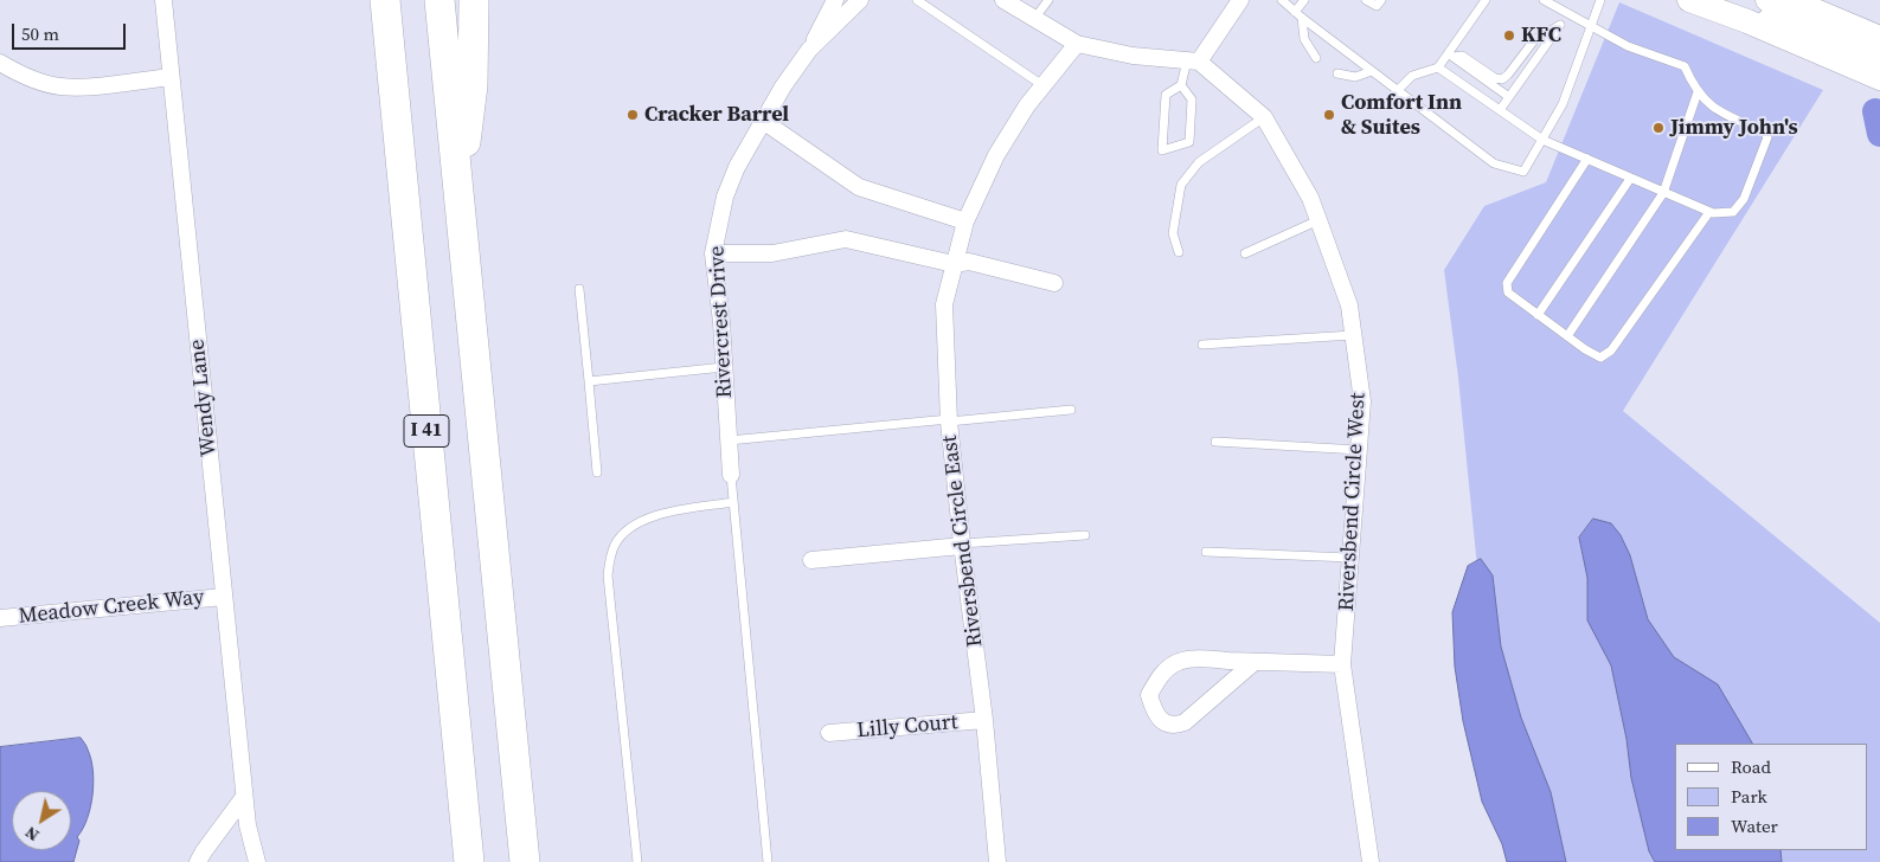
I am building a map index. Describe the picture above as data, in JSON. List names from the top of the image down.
{
  "streets": {
    "highway": ["I 41"],
    "street": [
      "Rivercrest Drive",
      "Wendy Lane",
      "Riversbend Circle West",
      "Riversbend Circle East",
      "Meadow Creek Way",
      "Lilly Court"
    ]
  },
  "crossings": [
    ["Wendy Lane", "Meadow Creek Way"],
    ["Riversbend Circle East", "Lilly Court"]
  ],
  "places": [
    "KFC",
    "Cracker Barrel",
    "Comfort Inn & Suites",
    "Jimmy John's"
  ],
  "legend": ["Road", "Park", "Water"],
  "scale_bar": "50 m",
  "north": "bottom left"
}
